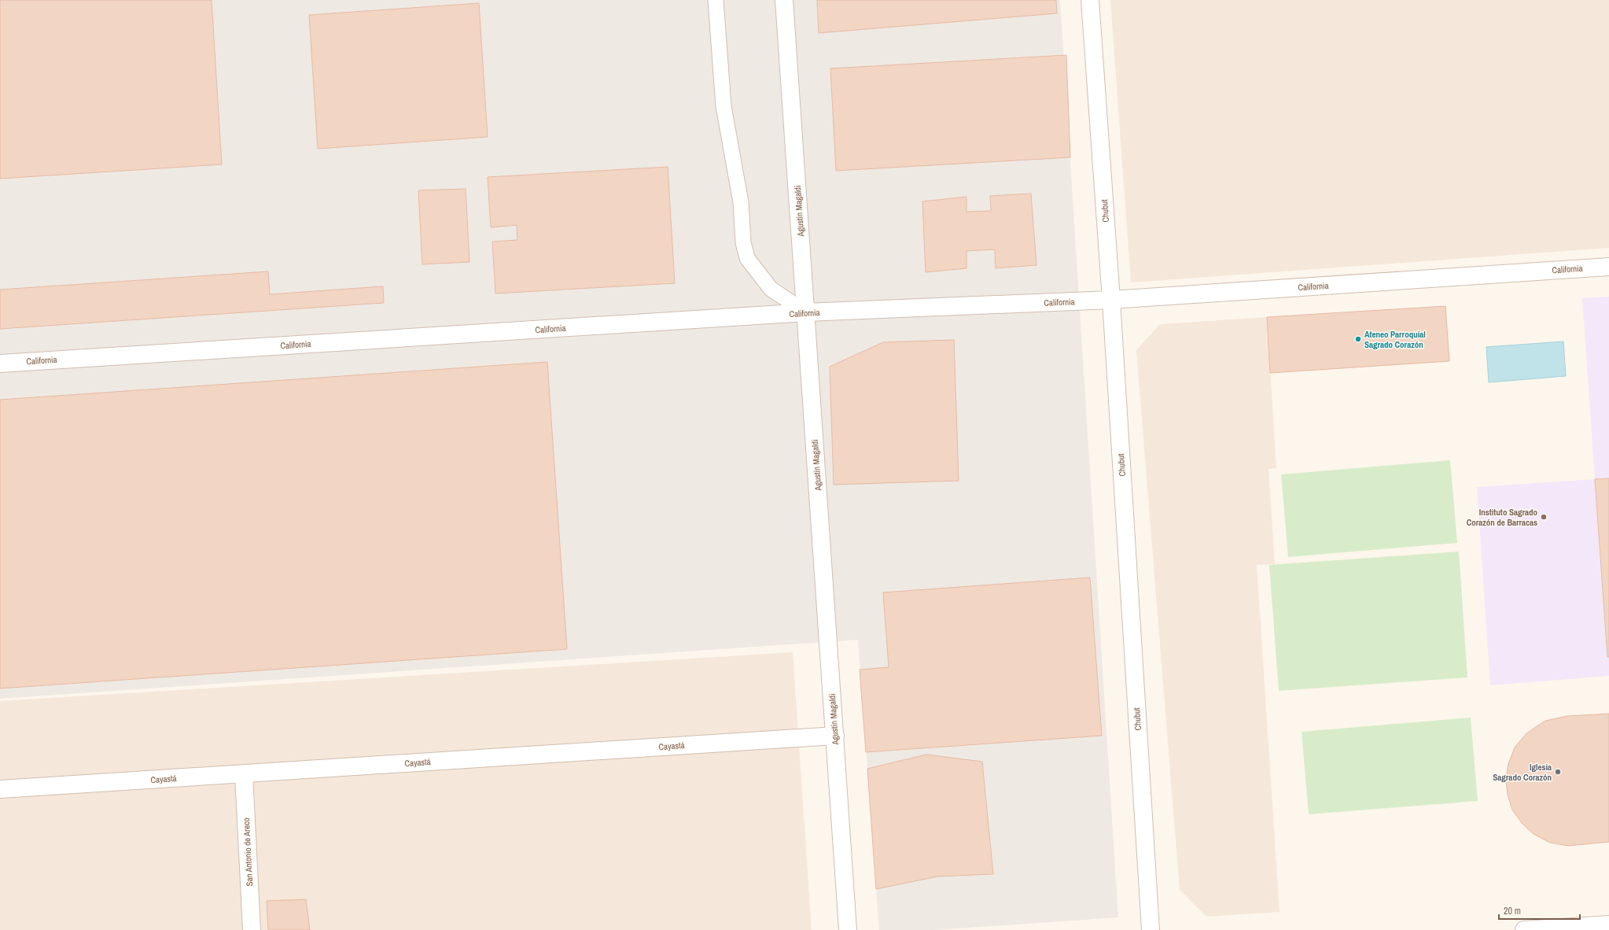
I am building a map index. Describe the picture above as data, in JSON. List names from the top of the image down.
{
  "streets": {
    "street": [
      "Agustín Magaldi",
      "Chubut",
      "California",
      "Cayastá",
      "San Antonio de Areco"
    ]
  },
  "crossings": [
    ["Agustín Magaldi", "California"],
    ["Agustín Magaldi", "Cayastá"],
    ["Chubut", "California"],
    ["Cayastá", "San Antonio de Areco"]
  ],
  "places": ["Ateneo Parroquial Sagrado Corazón", "Instituto Sagrado Corazón de Barracas", "Iglesia Sagrado Corazón"],
  "scale_bar": "20 m"
}
